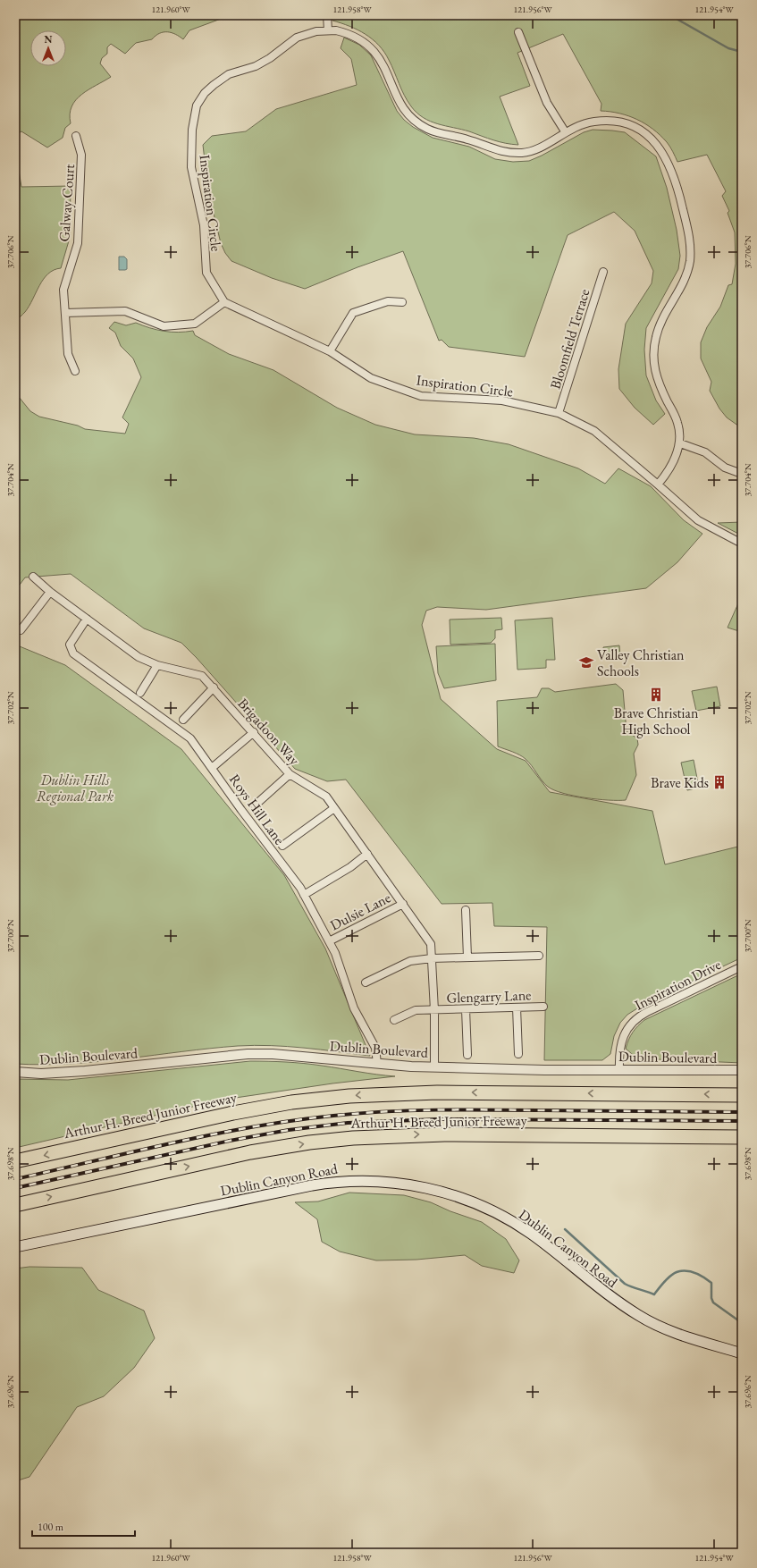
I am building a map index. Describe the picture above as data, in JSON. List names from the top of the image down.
{
  "streets": {
    "highway": ["Arthur H. Breed Junior Freeway"],
    "main road": ["Dublin Canyon Road"],
    "street": [
      "Galway Court",
      "Inspiration Circle",
      "Bloomfield Terrace",
      "Brigadoon Way",
      "Roys Hill Lane",
      "Dulsie Lane",
      "Inspiration Drive",
      "Glengarry Lane",
      "Dublin Boulevard"
    ]
  },
  "crossings": [
    ["Inspiration Circle", "Bloomfield Terrace"],
    ["Brigadoon Way", "Roys Hill Lane"],
    ["Brigadoon Way", "Dulsie Lane"],
    ["Brigadoon Way", "Glengarry Lane"],
    ["Brigadoon Way", "Dublin Boulevard"],
    ["Roys Hill Lane", "Dulsie Lane"],
    ["Roys Hill Lane", "Dublin Boulevard"],
    ["Inspiration Drive", "Dublin Boulevard"]
  ],
  "parks": ["Dublin Hills Regional Park"],
  "places": {
    "school or university": ["Valley Christian Schools"],
    "building": ["Brave Christian High School", "Brave Kids"]
  },
  "scale_bar": "100 m",
  "north": "top",
  "coordinates": [
    "121.960°W",
    "121.958°W",
    "121.956°W",
    "121.954°W",
    "37.706°N",
    "37.704°N",
    "37.702°N",
    "37.700°N",
    "37.698°N",
    "37.696°N"
  ]
}
